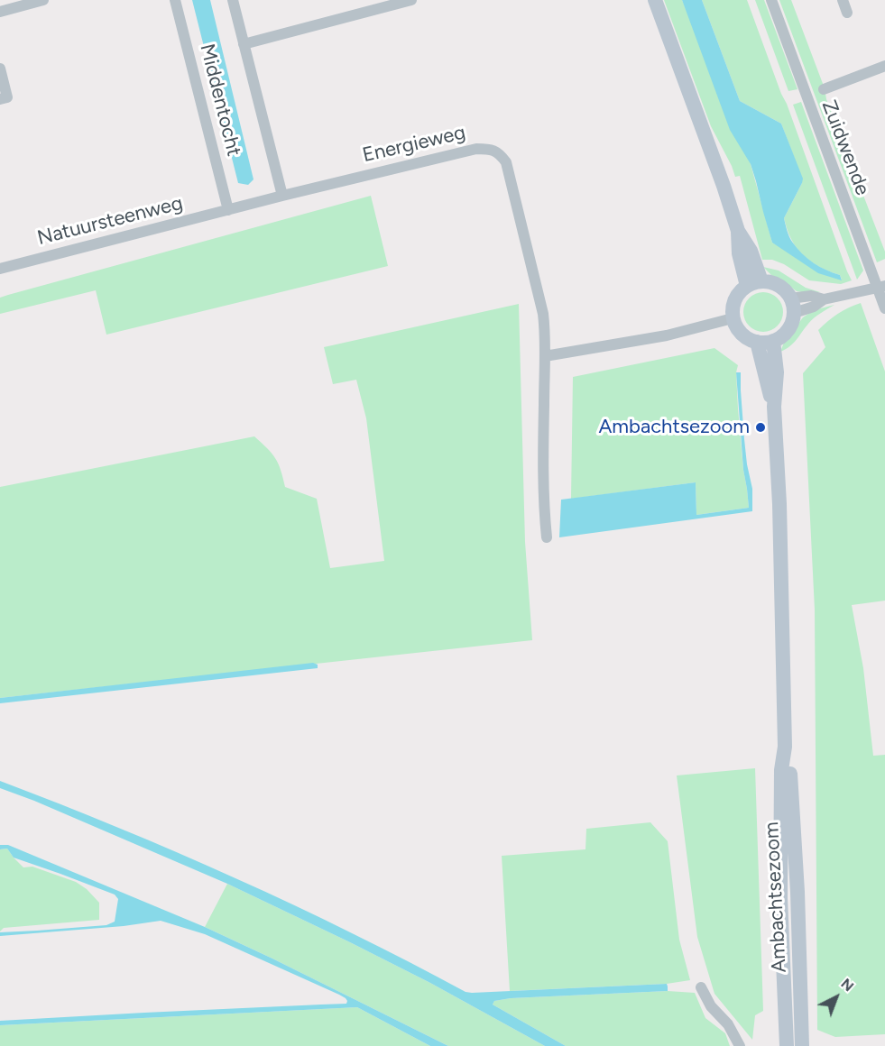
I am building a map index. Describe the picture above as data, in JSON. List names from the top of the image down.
{
  "streets": {
    "street": [
      "Middentocht",
      "Energieweg",
      "Zuidwende",
      "Natuursteenweg",
      "Ambachtsezoom"
    ]
  },
  "crossings": [
    ["Middentocht", "Energieweg"],
    ["Middentocht", "Natuursteenweg"],
    ["Energieweg", "Natuursteenweg"]
  ],
  "places": ["Ambachtsezoom"],
  "north": "top right"
}
